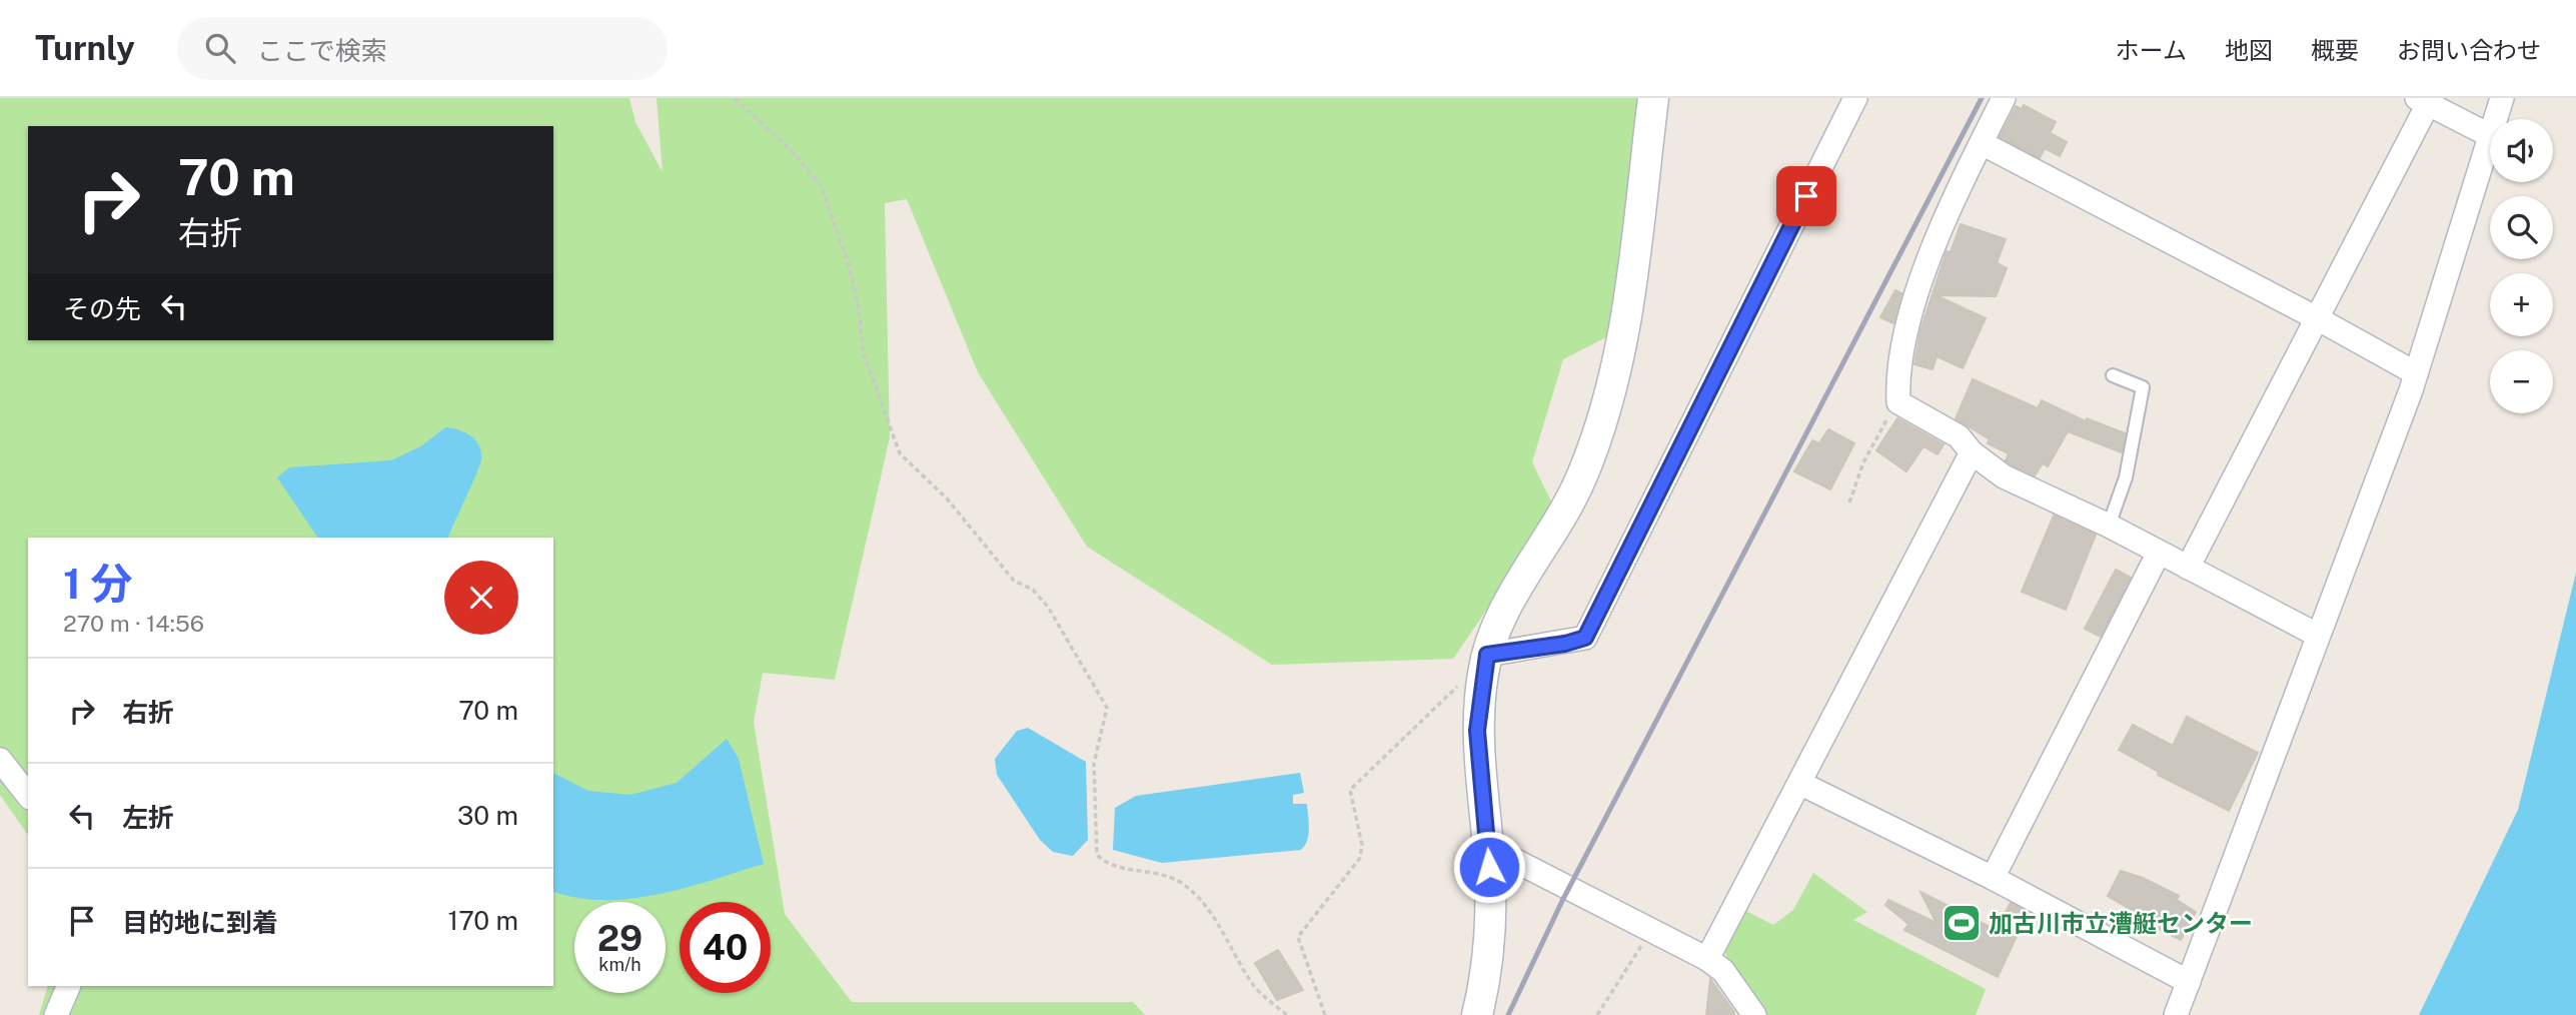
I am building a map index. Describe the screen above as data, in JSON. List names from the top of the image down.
{
  "places": {
    "sports": ["加古川市立漕艇センター"]
  },
  "page": {
    "header": "Turnly",
    "search": "ここで検索",
    "nav": [
      "ホーム",
      "地図",
      "概要",
      "お問い合わせ"
    ],
    "map_buttons": ["+", "−"],
    "turn": ["70 m", "右折"],
    "then": "その先",
    "heading": ["1 分", "270 m · 14:56"],
    "list": [
      {
        "name": "右折",
        "value": "70 m"
      },
      {
        "name": "左折",
        "value": "30 m"
      },
      {
        "name": "目的地に到着",
        "value": "170 m"
      }
    ],
    "speed": "29 km/h",
    "limit": "40"
  }
}
